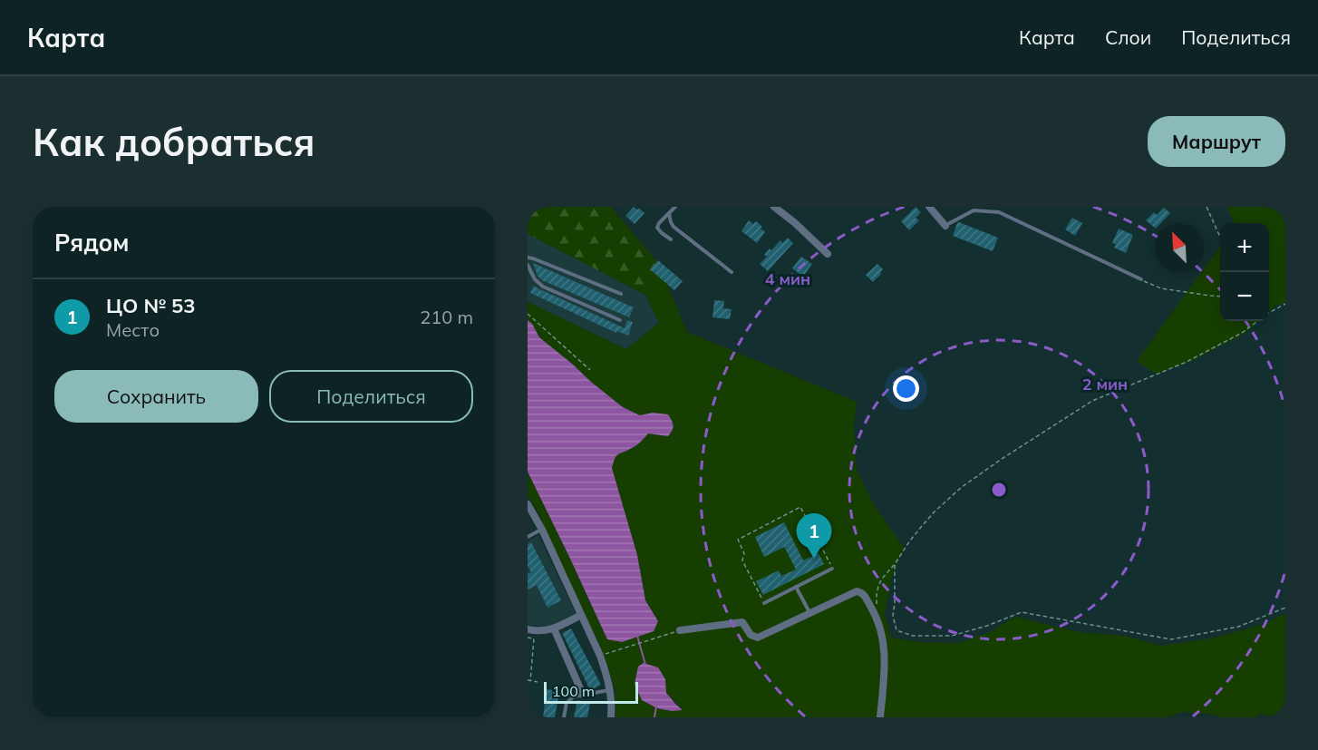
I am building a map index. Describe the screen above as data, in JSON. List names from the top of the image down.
{
  "scale_bar": "100 m",
  "north": "top left",
  "page": {
    "header": "Карта",
    "nav": ["Карта", "Слои", "Поделиться"],
    "buttons": [
      "Маршрут",
      ["Сохранить", "Поделиться"]
    ],
    "title": "Как добраться",
    "heading": "Рядом",
    "map_buttons": ["+", "−"],
    "list": [
      {
        "mark": "1",
        "name": "ЦО № 53",
        "note": "Место",
        "value": "210 m"
      }
    ],
    "pins": "1",
    "scale": "100 m"
  },
  "rings": ["4 мин", "2 мин"]
}
